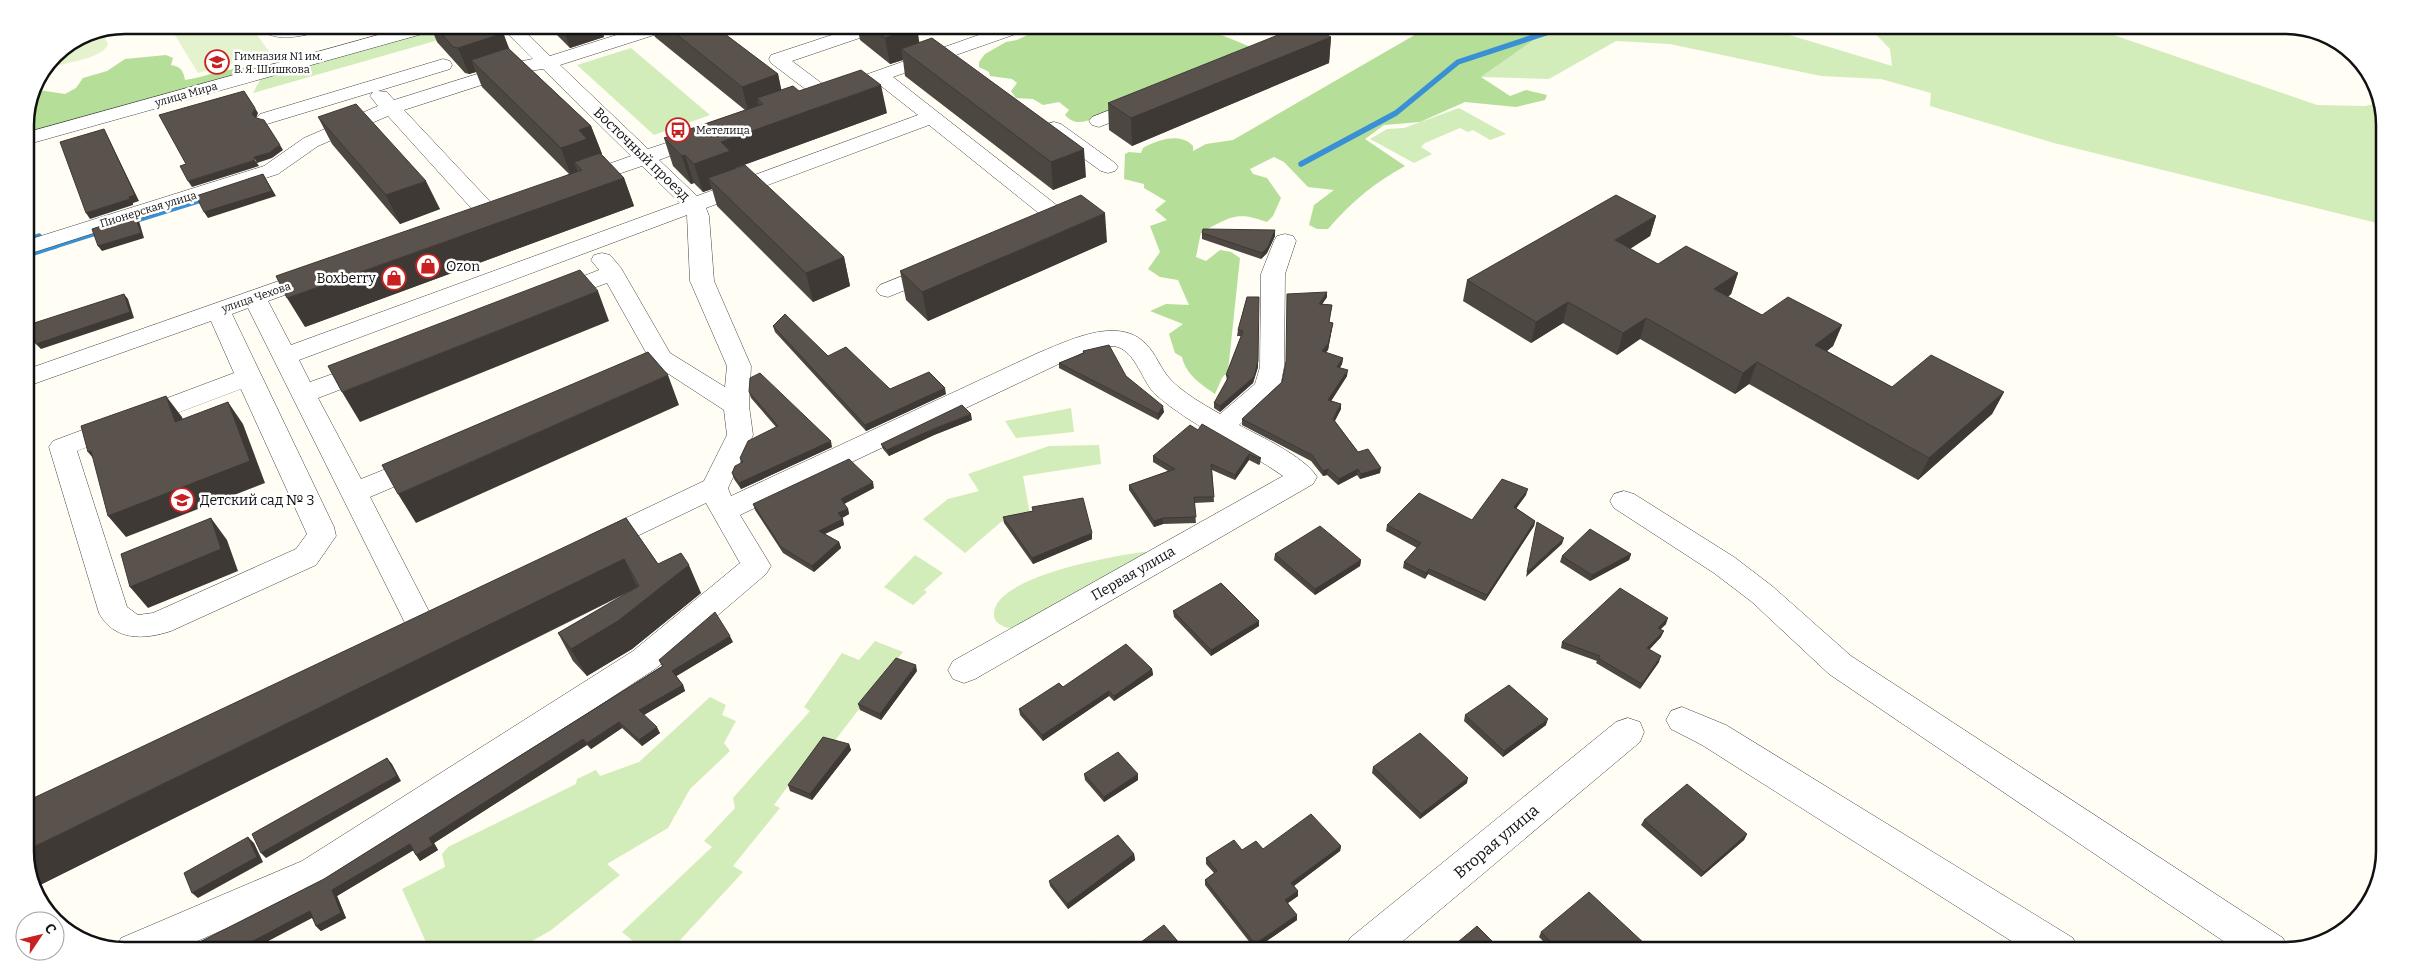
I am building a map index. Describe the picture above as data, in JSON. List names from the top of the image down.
{
  "streets": {
    "street": [
      "улица Мира",
      "Восточный проезд",
      "Пионерская улица",
      "улица Чехова",
      "Первая улица",
      "Вторая улица"
    ]
  },
  "crossings": [
    ["Восточный проезд", "Пионерская улица"]
  ],
  "places": {
    "school or university": ["Гимназия N1 им. В. Я. Шишкова", "Детский сад № 3"],
    "bus stop": ["Метелица"],
    "shop": ["Ozon", "Boxberry"]
  },
  "north": "top right"
}
